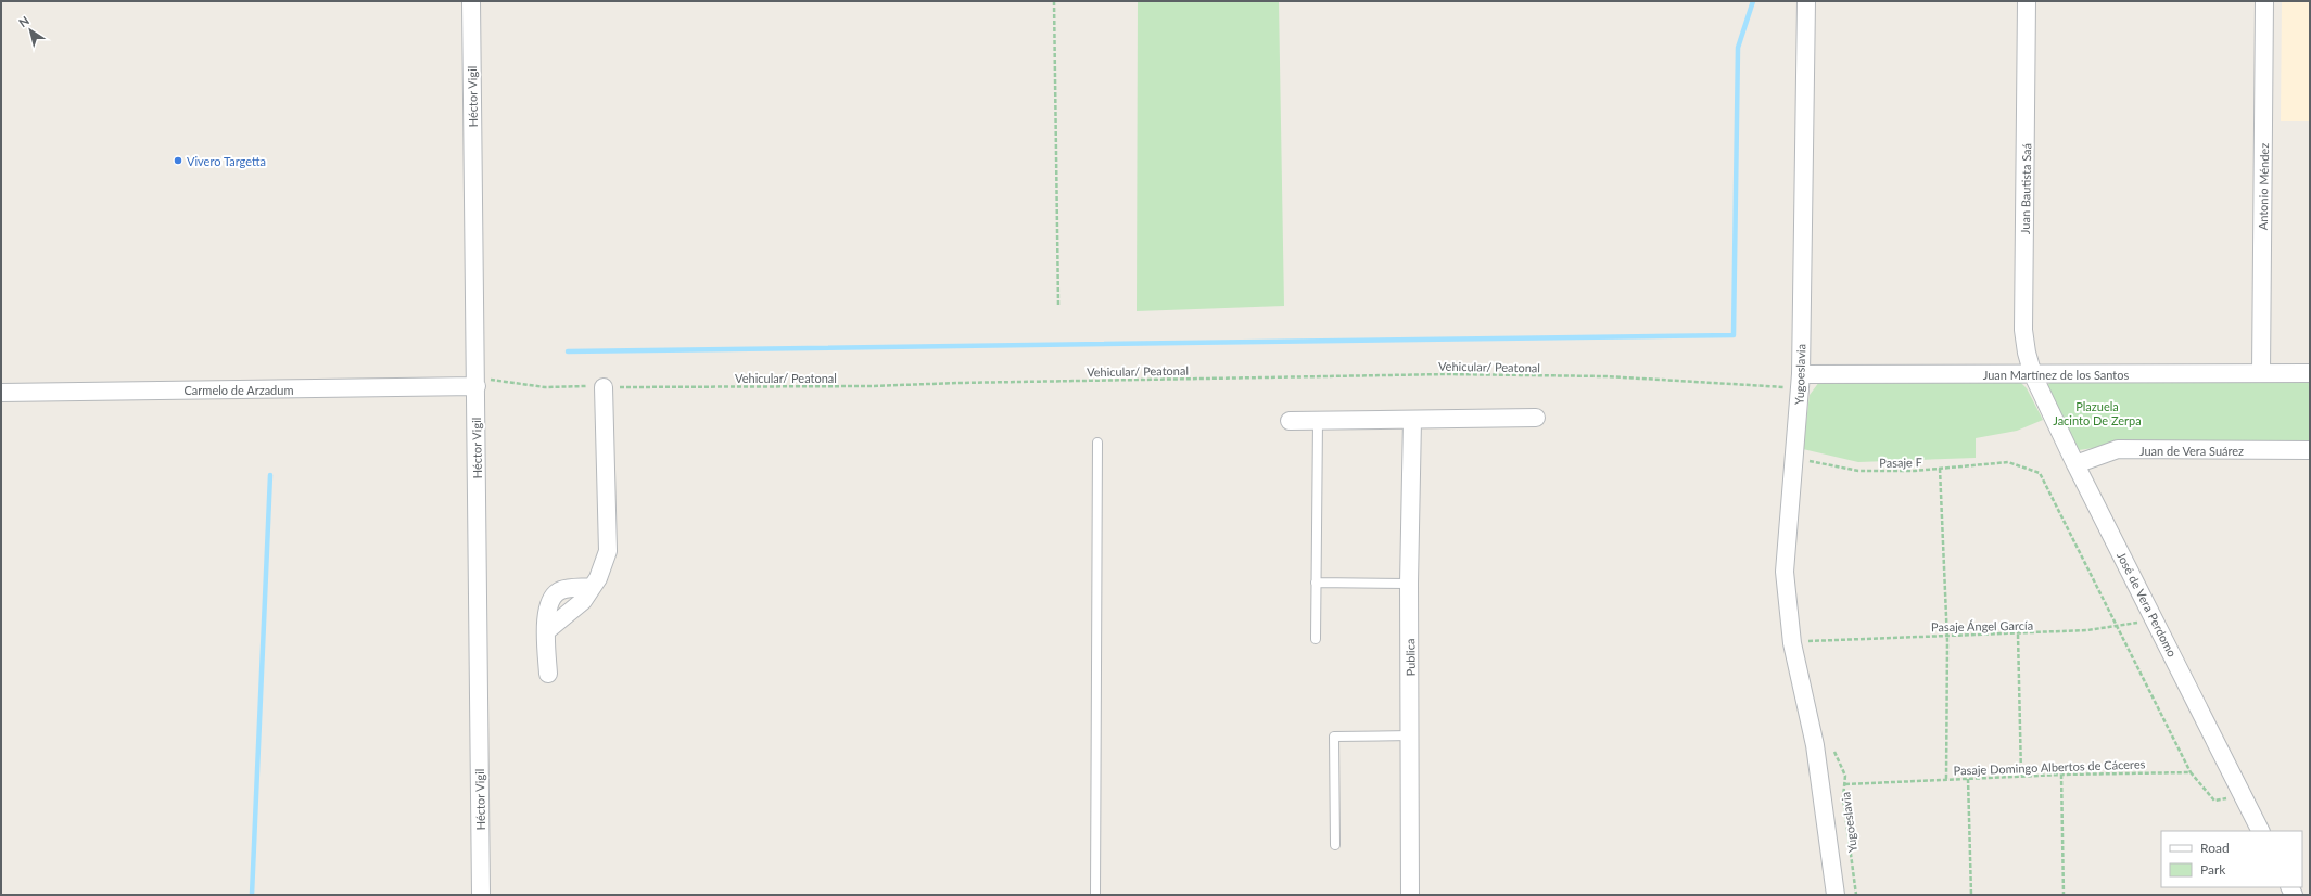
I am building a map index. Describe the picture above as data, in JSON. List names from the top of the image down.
{
  "streets": {
    "street": [
      "Héctor Vigil",
      "Antonio Méndez",
      "Juan Bautista Saá",
      "Yugoeslavia",
      "Juan Martínez de los Santos",
      "Carmelo de Arzadum",
      "Juan de Vera Suárez",
      "José de Vera Perdomo",
      "Publica"
    ],
    "path": [
      "Vehicular/ Peatonal",
      "Pasaje F",
      "Pasaje Ángel García",
      "Pasaje Domingo Albertos de Cáceres"
    ]
  },
  "crossings": [
    ["Héctor Vigil", "Vehicular/ Peatonal"],
    ["Héctor Vigil", "Carmelo de Arzadum"],
    ["Antonio Méndez", "Juan Martínez de los Santos"],
    ["Juan Bautista Saá", "Juan Martínez de los Santos"],
    ["Juan Bautista Saá", "José de Vera Perdomo"],
    ["Vehicular/ Peatonal", "Yugoeslavia"],
    ["Vehicular/ Peatonal", "Juan Martínez de los Santos"],
    ["Vehicular/ Peatonal", "Carmelo de Arzadum"],
    ["Yugoeslavia", "Juan Martínez de los Santos"],
    ["Yugoeslavia", "Pasaje F"],
    ["Yugoeslavia", "Pasaje Domingo Albertos de Cáceres"],
    ["Juan Martínez de los Santos", "José de Vera Perdomo"],
    ["Juan de Vera Suárez", "José de Vera Perdomo"],
    ["Pasaje F", "Pasaje Ángel García"],
    ["José de Vera Perdomo", "Pasaje Ángel García"]
  ],
  "parks": ["Plazuela Jacinto De Zerpa"],
  "places": ["Vivero Targetta"],
  "legend": ["Road", "Park"],
  "north": "top left"
}
